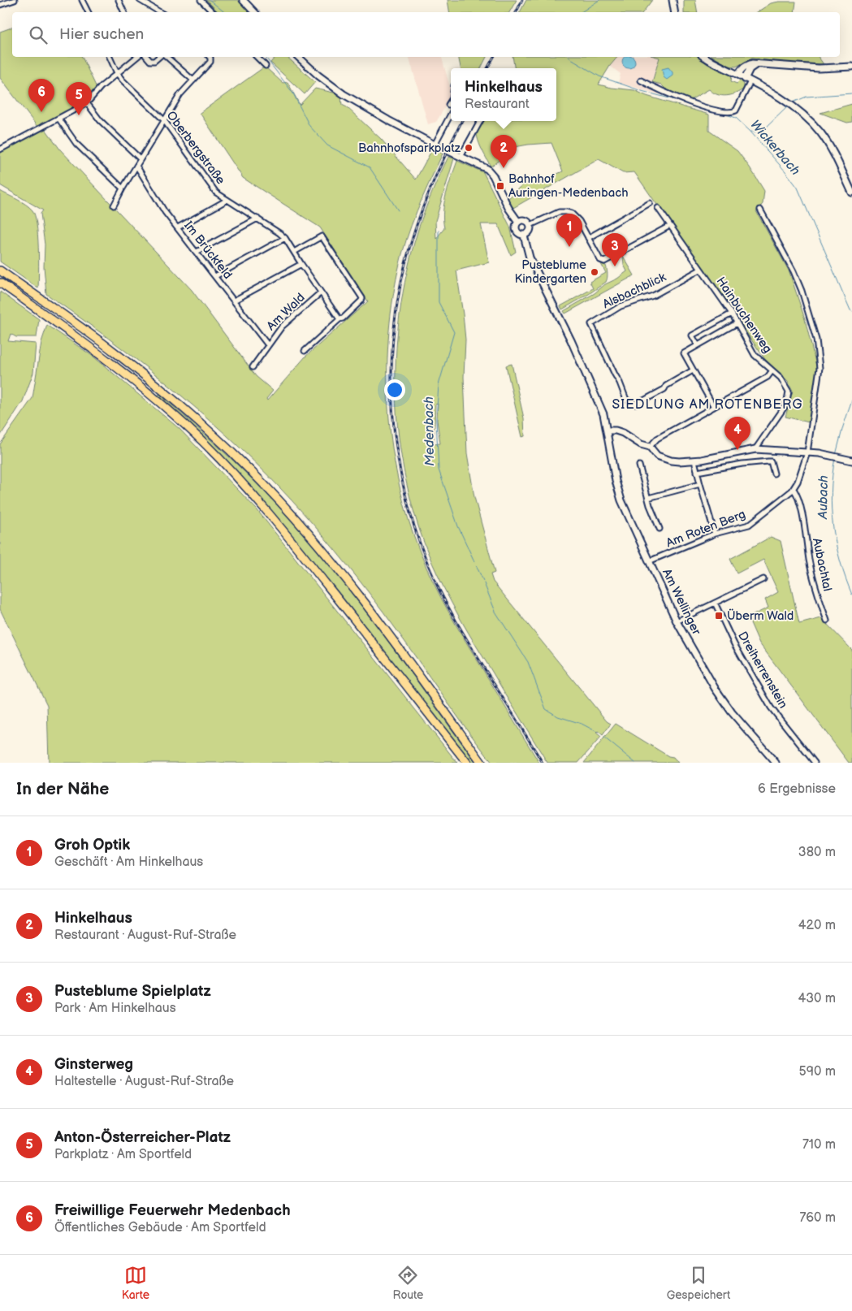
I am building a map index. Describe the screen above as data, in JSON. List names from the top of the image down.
{
  "streets": {
    "main road": ["Am Wellinger"],
    "street": [
      "Oberbergstraße",
      "Im Brückfeld",
      "Alsbachblick",
      "Am Wald",
      "Hainbuchenweg",
      "Am Roten Berg",
      "Aubachtal",
      "Dreiherrenstein"
    ]
  },
  "crossings": [
    ["Oberbergstraße", "Am Wald"],
    ["Im Brückfeld", "Am Wald"],
    ["Alsbachblick", "Hainbuchenweg"],
    ["Am Roten Berg", "Aubachtal"],
    ["Am Roten Berg", "Am Wellinger"]
  ],
  "districts": ["SIEDLUNG AM ROTENBERG"],
  "water": ["Wickerbach", "Medenbach", "Aubach"],
  "places": {
    "other": ["Bahnhofsparkplatz", "Pusteblume Kindergarten"],
    "transit": ["Bahnhof Auringen-Medenbach", "Überm Wald"]
  },
  "page": {
    "search": "Hier suchen",
    "popup": ["Hinkelhaus", "Restaurant"],
    "pins": [
      "6",
      "5",
      "2",
      "1",
      "3",
      "4"
    ],
    "heading": ["In der Nähe", "6 Ergebnisse"],
    "list": [
      {
        "mark": "1",
        "name": "Groh Optik",
        "note": "Geschäft · Am Hinkelhaus",
        "value": "380 m"
      },
      {
        "mark": "2",
        "name": "Hinkelhaus",
        "note": "Restaurant · August-Ruf-Straße",
        "value": "420 m"
      },
      {
        "mark": "3",
        "name": "Pusteblume Spielplatz",
        "note": "Park · Am Hinkelhaus",
        "value": "430 m"
      },
      {
        "mark": "4",
        "name": "Ginsterweg",
        "note": "Haltestelle · August-Ruf-Straße",
        "value": "590 m"
      },
      {
        "mark": "5",
        "name": "Anton-Österreicher-Platz",
        "note": "Parkplatz · Am Sportfeld",
        "value": "710 m"
      },
      {
        "mark": "6",
        "name": "Freiwillige Feuerwehr Medenbach",
        "note": "Öffentliches Gebäude · Am Sportfeld",
        "value": "760 m"
      }
    ],
    "nav": ["Karte", "Route", "Gespeichert"]
  }
}
